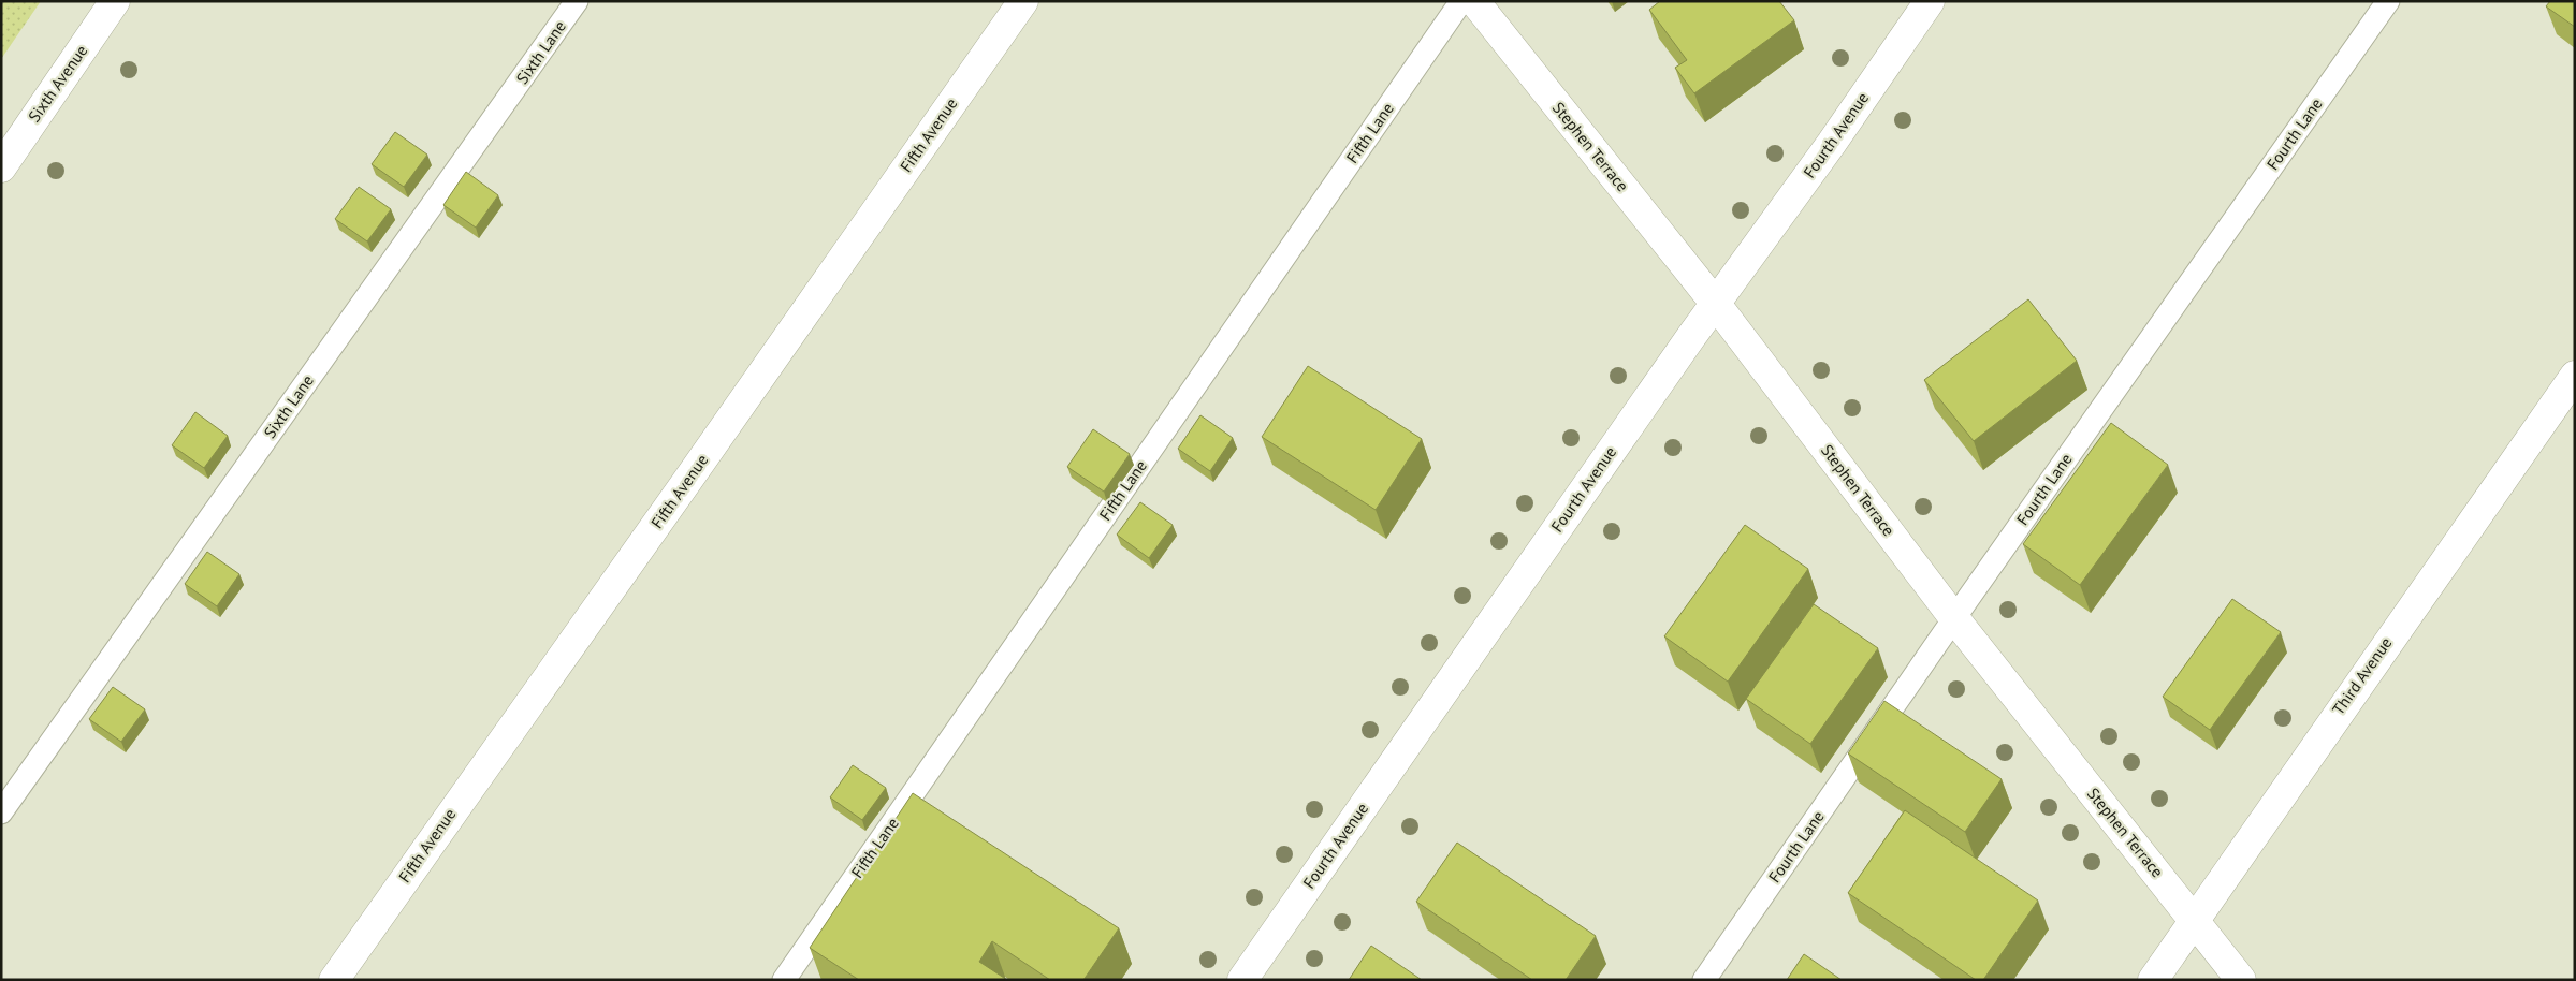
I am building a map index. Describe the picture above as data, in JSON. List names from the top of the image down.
{
  "streets": {
    "street": [
      "Sixth Avenue",
      "Fifth Avenue",
      "Fourth Avenue",
      "Stephen Terrace",
      "Third Avenue"
    ],
    "lane": ["Sixth Lane", "Fifth Lane", "Fourth Lane"]
  },
  "crossings": [
    ["Fourth Lane", "Stephen Terrace"],
    ["Fourth Avenue", "Stephen Terrace"],
    ["Stephen Terrace", "Third Avenue"]
  ]
}
